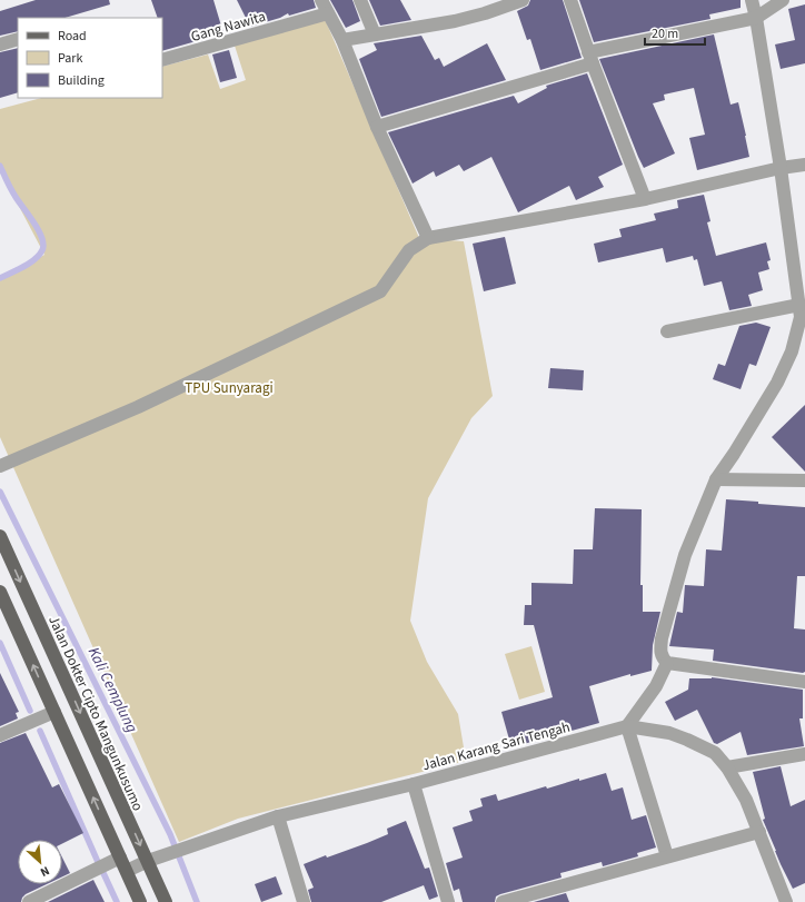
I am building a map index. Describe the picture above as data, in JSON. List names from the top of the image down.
{
  "streets": {
    "main road": ["Jalan Dokter Cipto Mangunkusumo"],
    "street": ["Gang Nawita", "Jalan Karang Sari Tengah"]
  },
  "crossings": [
    ["Jalan Dokter Cipto Mangunkusumo", "Jalan Karang Sari Tengah"]
  ],
  "water": ["Kali Cemplung"],
  "parks": ["TPU Sunyaragi"],
  "legend": ["Road", "Park", "Building"],
  "scale_bar": "20 m",
  "north": "bottom right"
}
